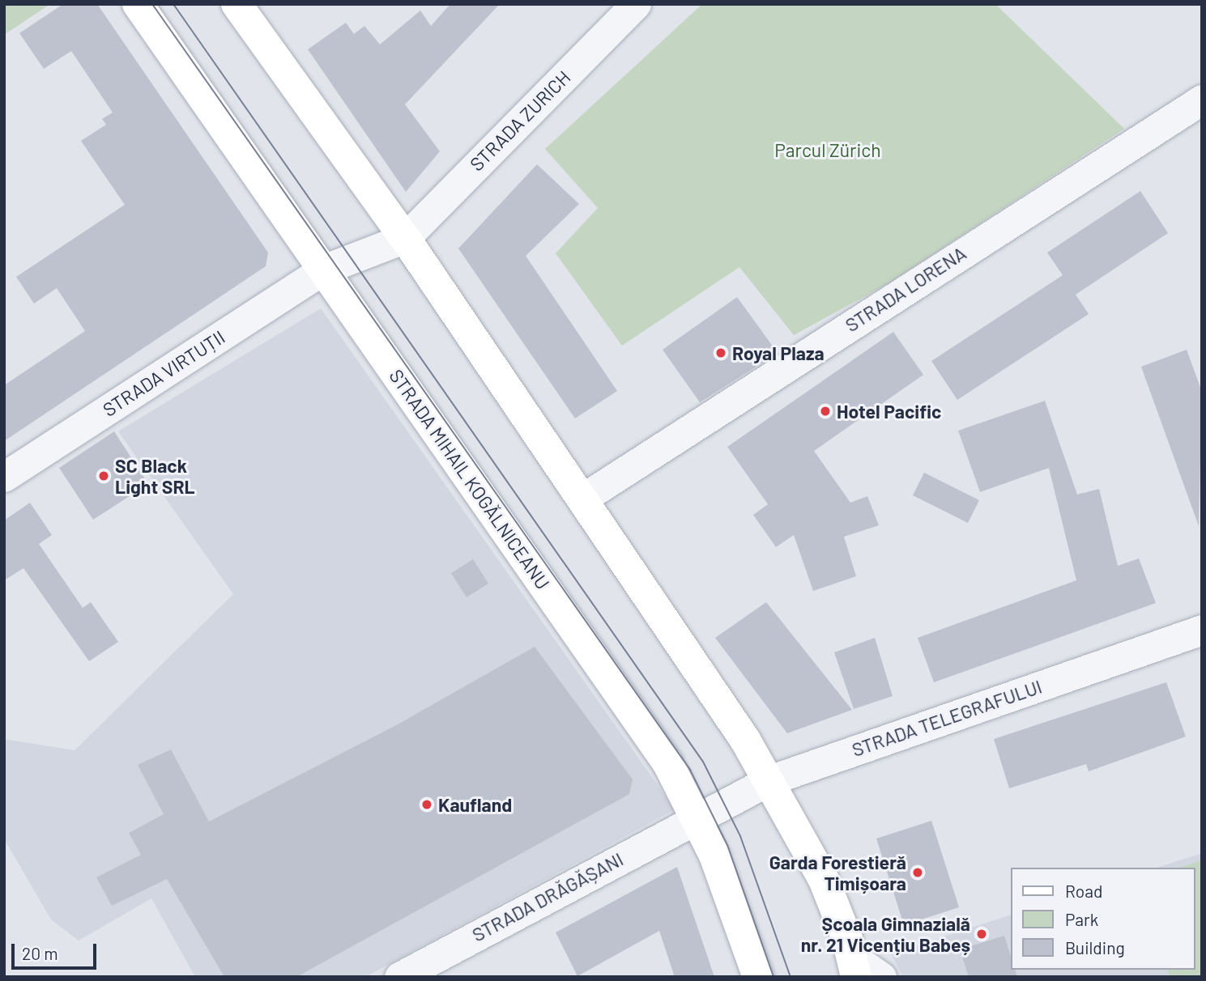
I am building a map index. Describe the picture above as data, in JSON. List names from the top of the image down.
{
  "streets": {
    "street": [
      "STRADA ZURICH",
      "STRADA LORENA",
      "STRADA VIRTUȚII",
      "STRADA MIHAIL KOGĂLNICEANU",
      "STRADA TELEGRAFULUI",
      "STRADA DRĂGĂȘANI"
    ]
  },
  "crossings": [
    ["STRADA ZURICH", "STRADA VIRTUȚII"],
    ["STRADA VIRTUȚII", "STRADA MIHAIL KOGĂLNICEANU"],
    ["STRADA MIHAIL KOGĂLNICEANU", "STRADA TELEGRAFULUI"],
    ["STRADA MIHAIL KOGĂLNICEANU", "STRADA DRĂGĂȘANI"],
    ["STRADA TELEGRAFULUI", "STRADA DRĂGĂȘANI"]
  ],
  "parks": ["Parcul Zürich"],
  "places": [
    "Royal Plaza",
    "Hotel Pacific",
    "SC Black Light SRL",
    "Kaufland",
    "Garda Forestieră Timișoara",
    "Școala Gimnazială nr. 21 Vicențiu Babeș"
  ],
  "legend": ["Road", "Park", "Building"],
  "scale_bar": "20 m"
}
